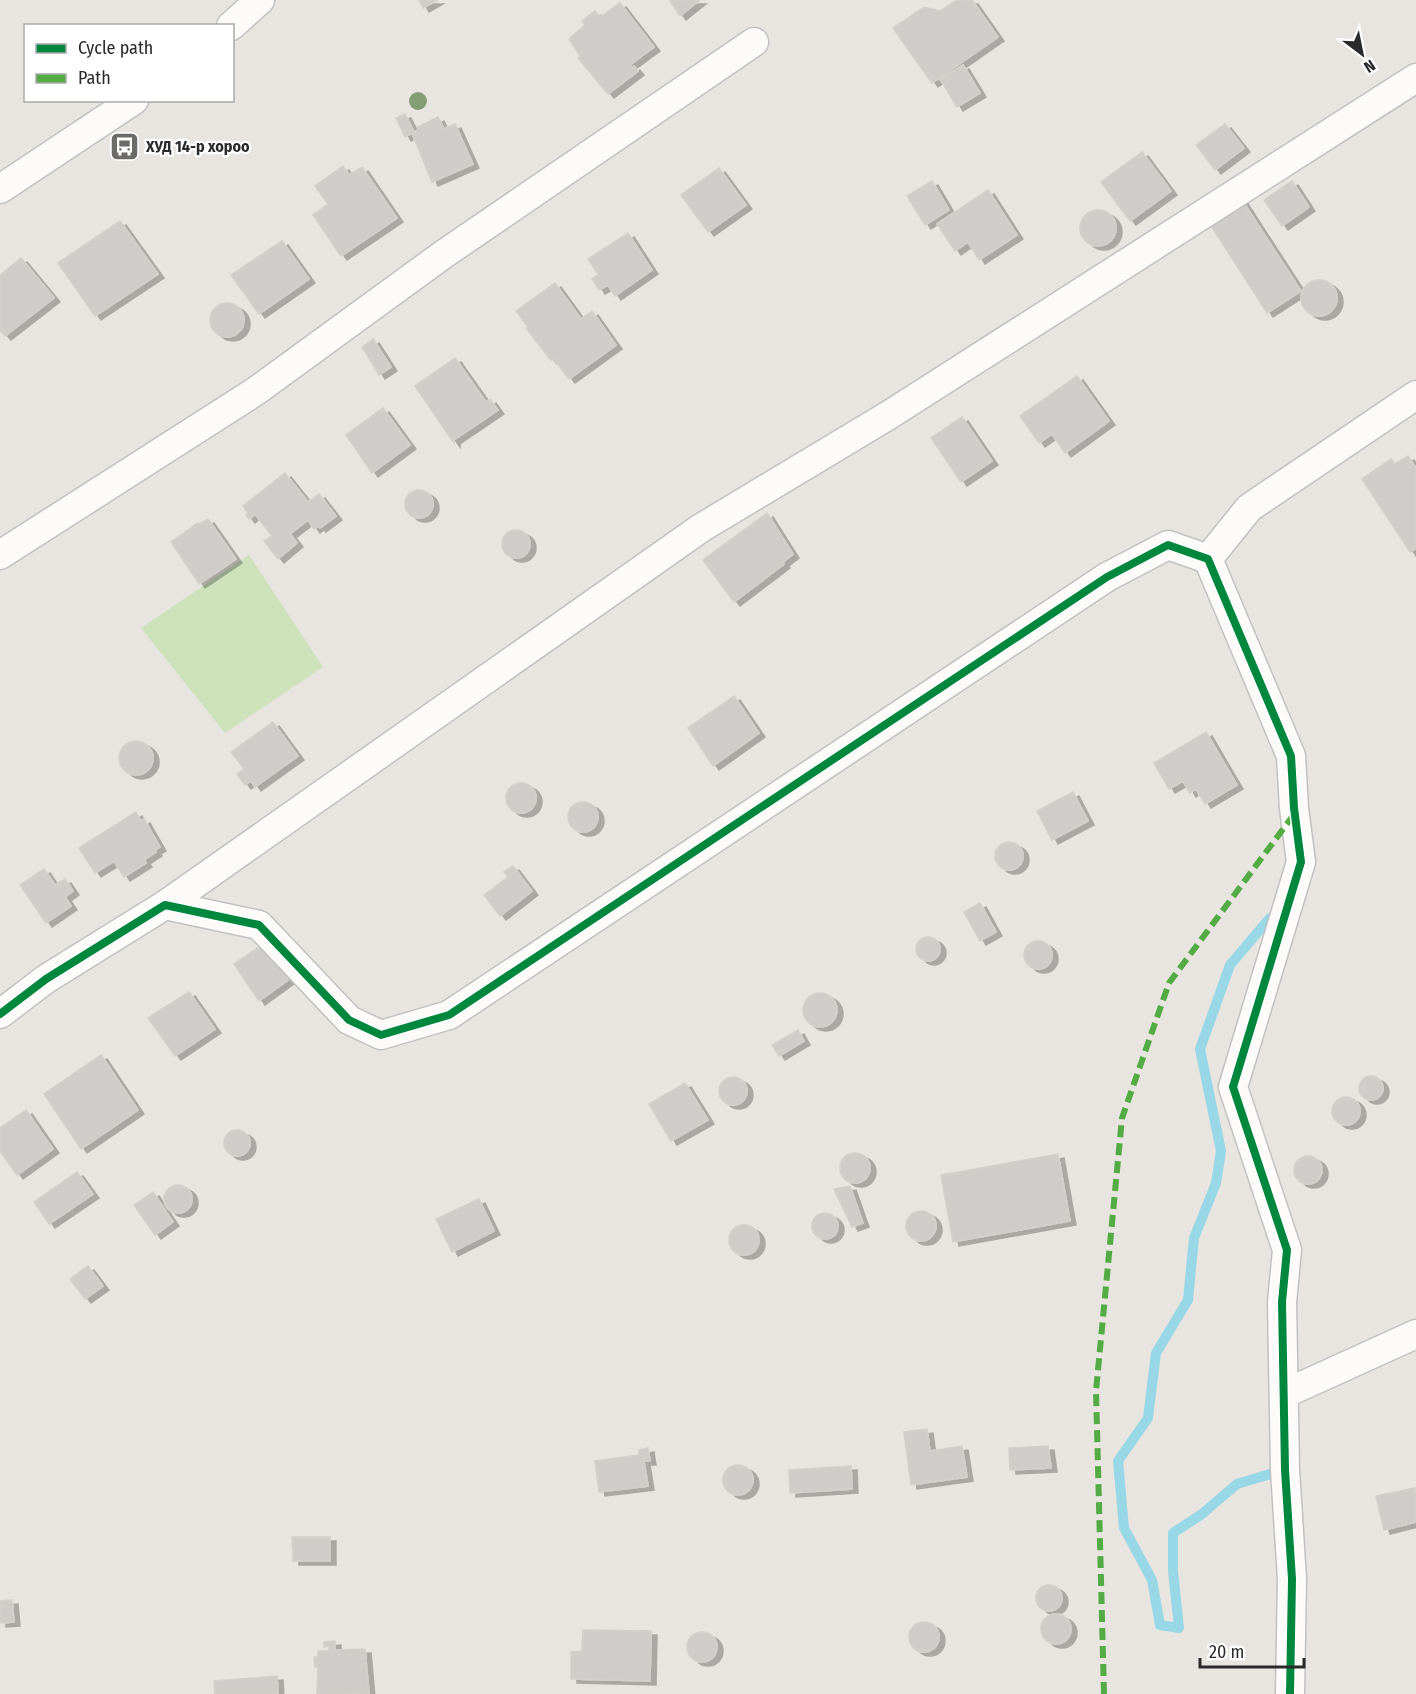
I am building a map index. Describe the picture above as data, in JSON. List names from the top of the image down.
{
  "places": {
    "bus stop": ["ХУД 14-р хороо"]
  },
  "legend": ["Cycle path", "Path"],
  "scale_bar": "20 m",
  "north": "bottom right"
}
